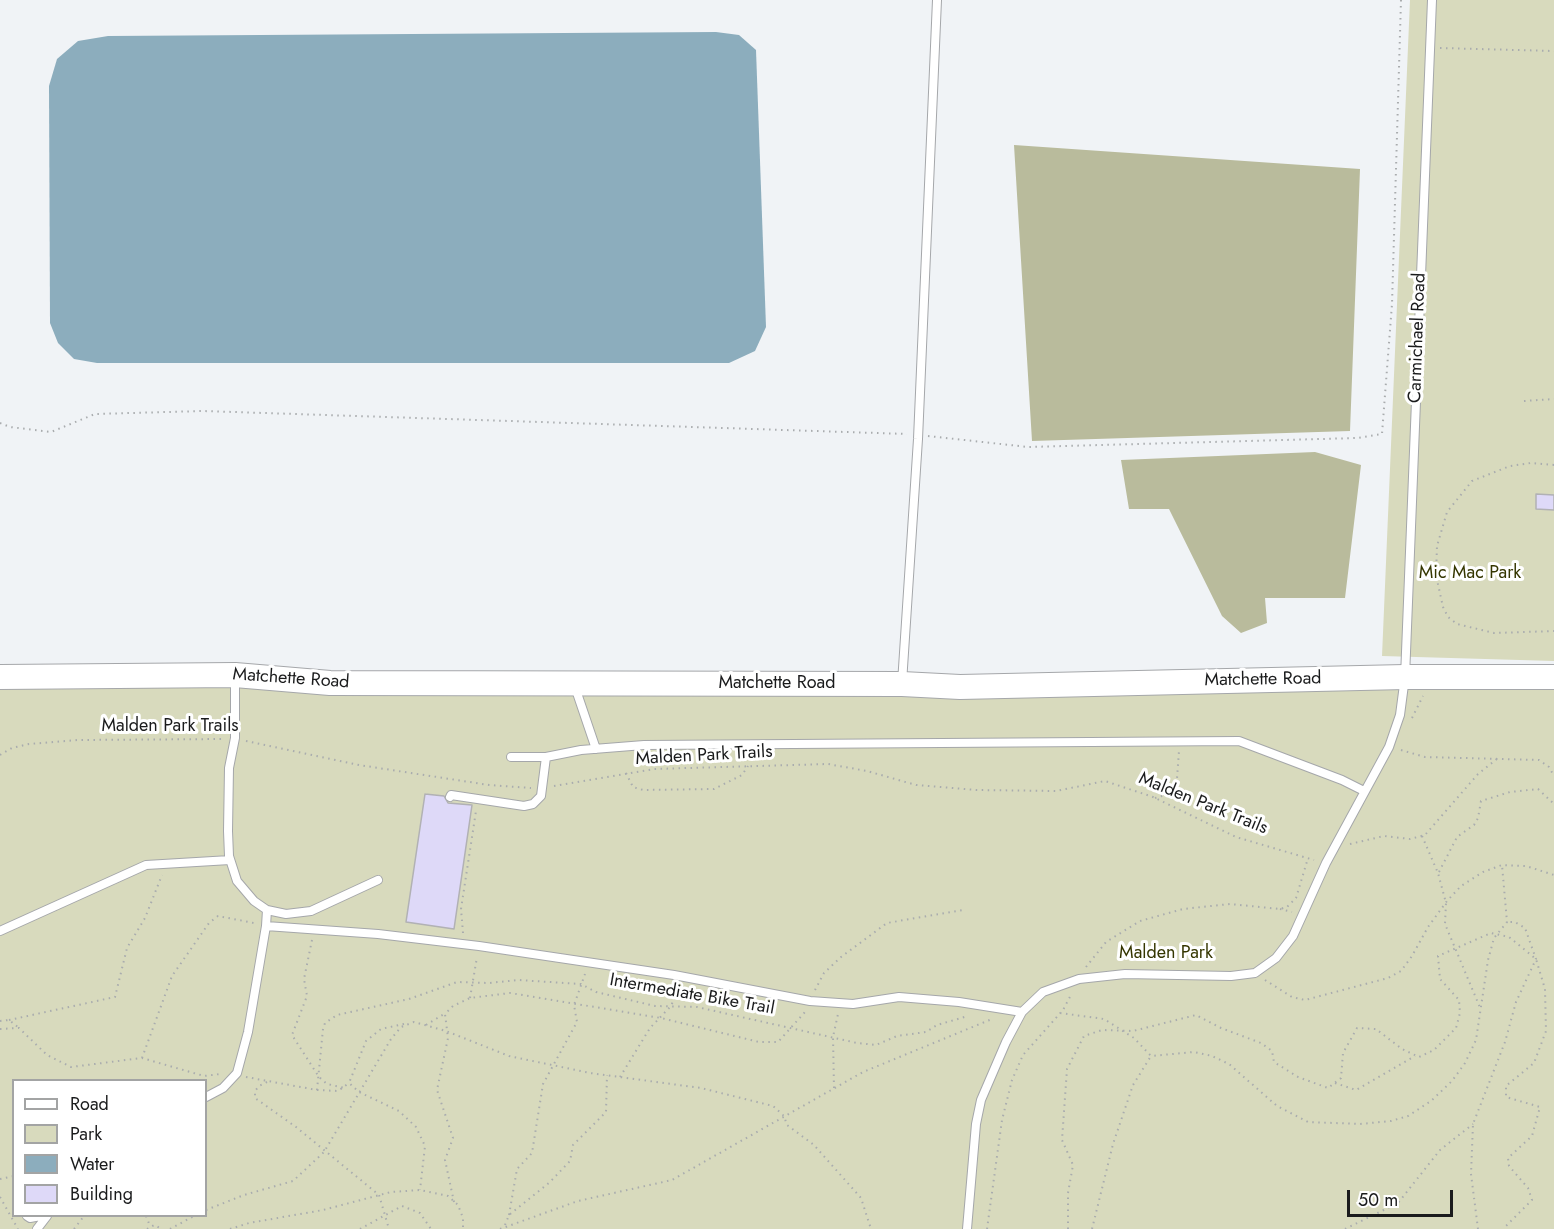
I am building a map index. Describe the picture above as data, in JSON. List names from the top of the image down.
{
  "streets": {
    "main road": ["Matchette Road"],
    "lane": ["Carmichael Road"],
    "path": ["Malden Park Trails", "Intermediate Bike Trail"]
  },
  "crossings": [
    ["Carmichael Road", "Matchette Road"],
    ["Carmichael Road", "Malden Park Trails"]
  ],
  "parks": ["Mic Mac Park", "Malden Park"],
  "legend": [
    "Road",
    "Park",
    "Water",
    "Building"
  ],
  "scale_bar": "50 m"
}
